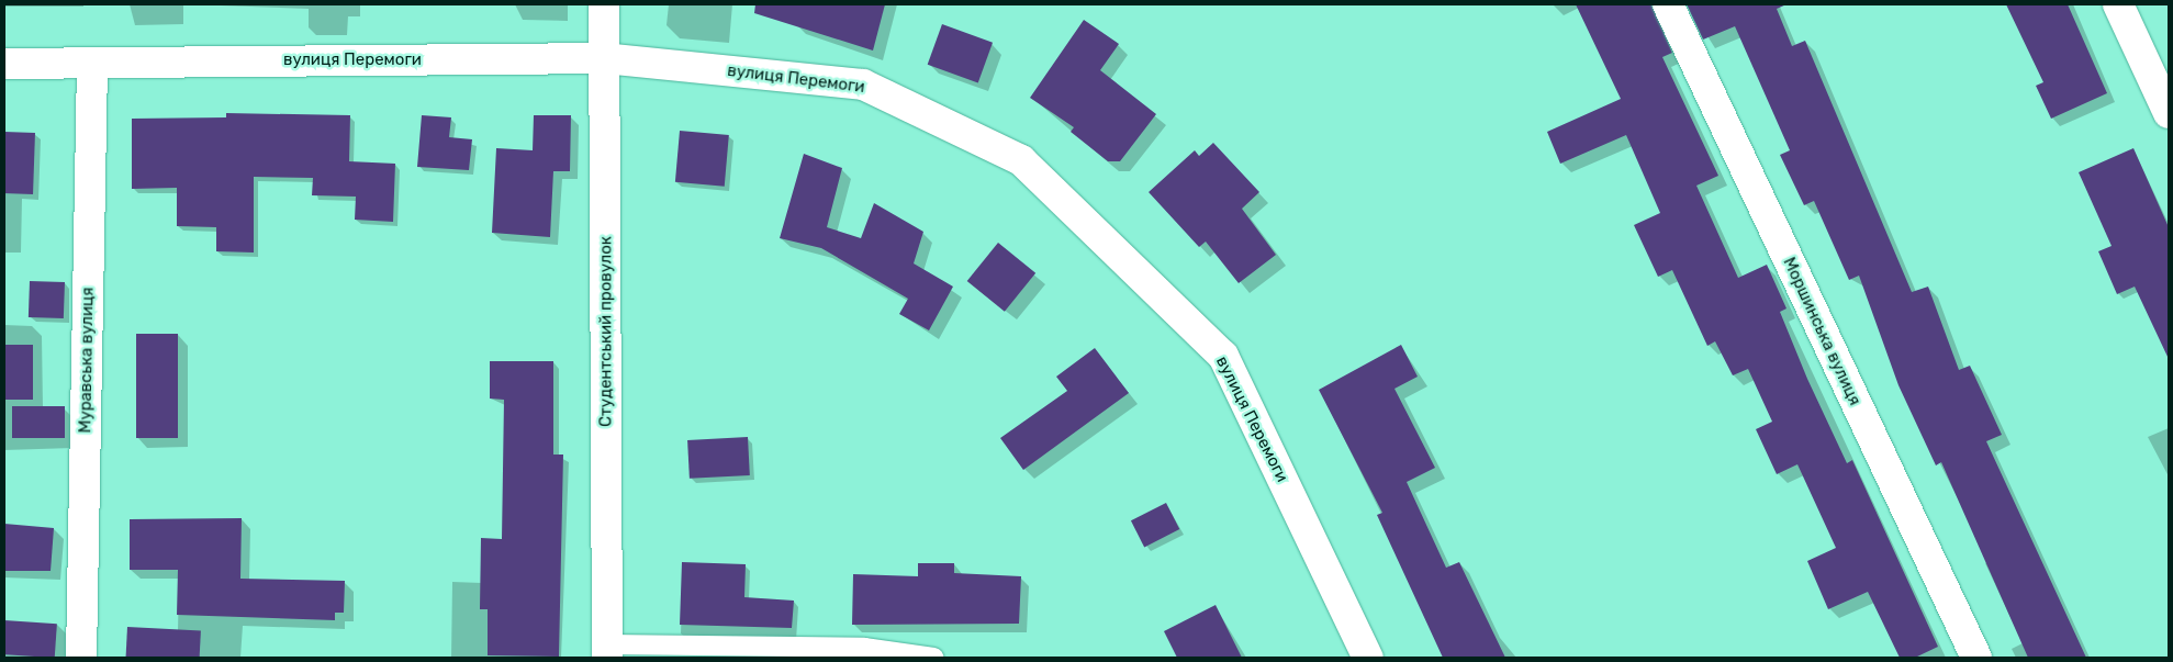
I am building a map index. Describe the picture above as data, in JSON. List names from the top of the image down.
{
  "streets": {
    "street": [
      "вулиця Перемоги",
      "Студентський провулок",
      "Моршинська вулиця",
      "Муравська вулиця"
    ]
  },
  "crossings": [
    ["вулиця Перемоги", "Студентський провулок"],
    ["вулиця Перемоги", "Муравська вулиця"]
  ]
}
